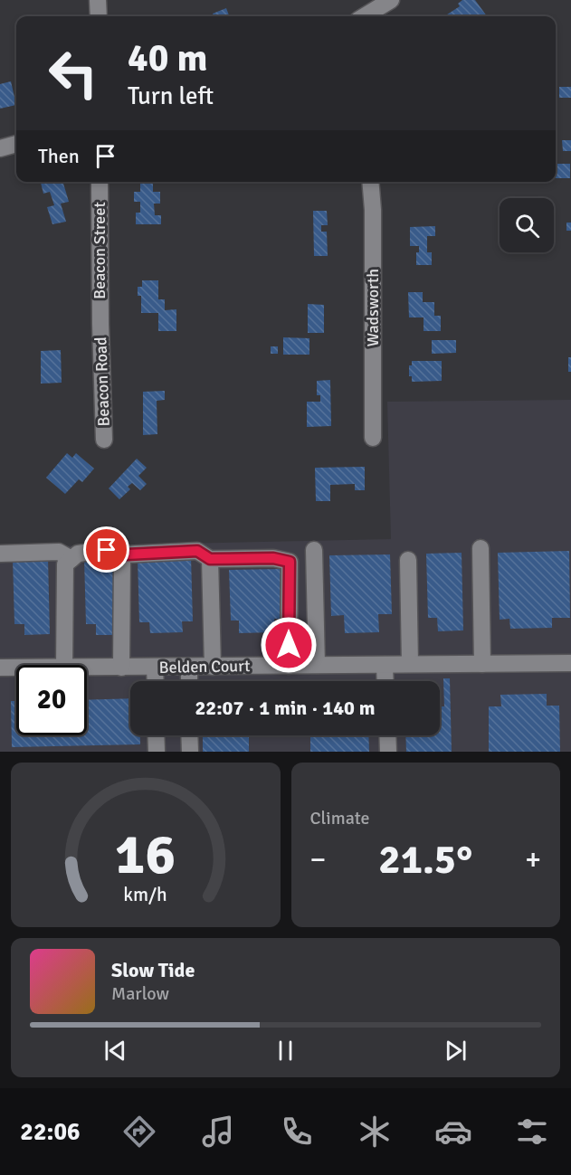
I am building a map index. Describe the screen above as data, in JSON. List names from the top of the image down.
{
  "streets": {
    "street": [
      "Beacon Street",
      "Wadsworth",
      "Beacon Road",
      "Belden Court"
    ]
  },
  "crossings": [
    ["Beacon Street", "Beacon Road"]
  ],
  "page": {
    "turn": ["40 m", "Turn left"],
    "then": "Then",
    "limit": "20",
    "trip": "22:07 · 1 min · 140 m",
    "tile": "Climate",
    "heat": ["−", "21.5°", "+"],
    "song": ["Slow Tide", "Marlow"],
    "tabs": "22:06",
    "gauge": ["16", "km/h"]
  }
}
